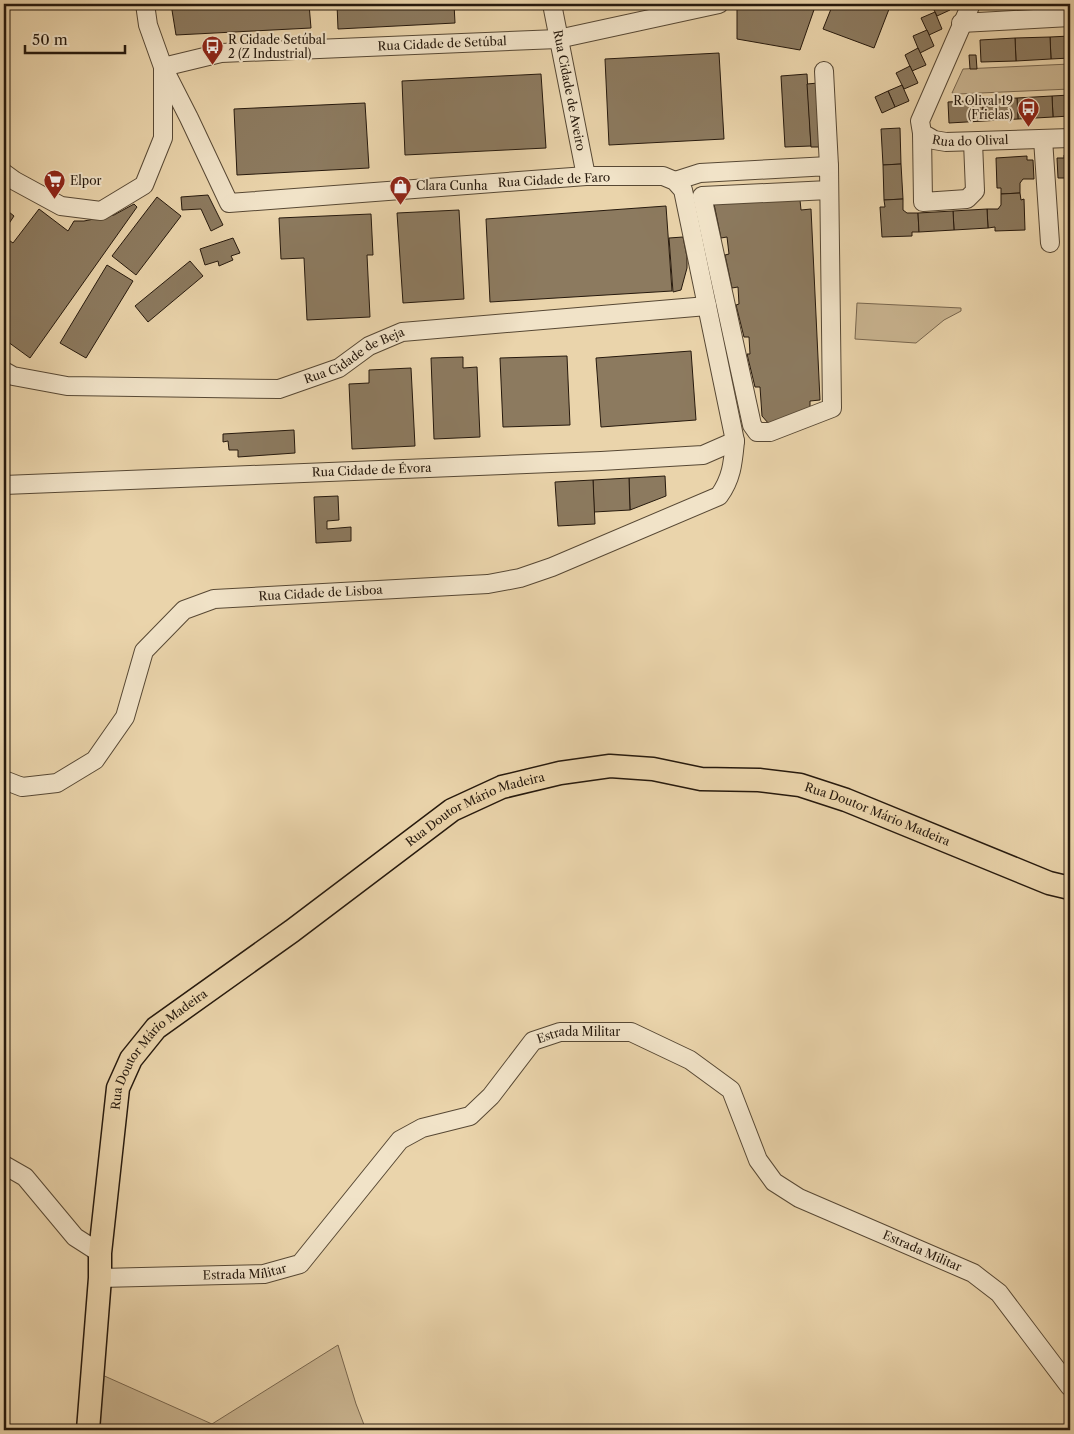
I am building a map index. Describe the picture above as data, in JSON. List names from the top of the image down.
{
  "streets": {
    "main road": ["Rua Doutor Mário Madeira"],
    "street": [
      "Rua Cidade de Setúbal",
      "Rua Cidade de Aveiro",
      "Rua do Olival",
      "Rua Cidade de Faro",
      "Rua Cidade de Beja",
      "Rua Cidade de Évora",
      "Rua Cidade de Lisboa",
      "Estrada Militar"
    ]
  },
  "crossings": [
    ["Rua Cidade de Setúbal", "Rua Cidade de Aveiro"],
    ["Rua Cidade de Setúbal", "Rua Cidade de Faro"],
    ["Rua Cidade de Aveiro", "Rua Cidade de Faro"],
    ["Rua Cidade de Évora", "Rua Cidade de Lisboa"],
    ["Rua Doutor Mário Madeira", "Estrada Militar"]
  ],
  "places": {
    "bus stop": ["R Cidade Setúbal 2 (Z Industrial)", "R Olival 19 (Frielas)"],
    "supermarket": ["Elpor"],
    "shop": ["Clara Cunha"]
  },
  "scale_bar": "50 m"
}
